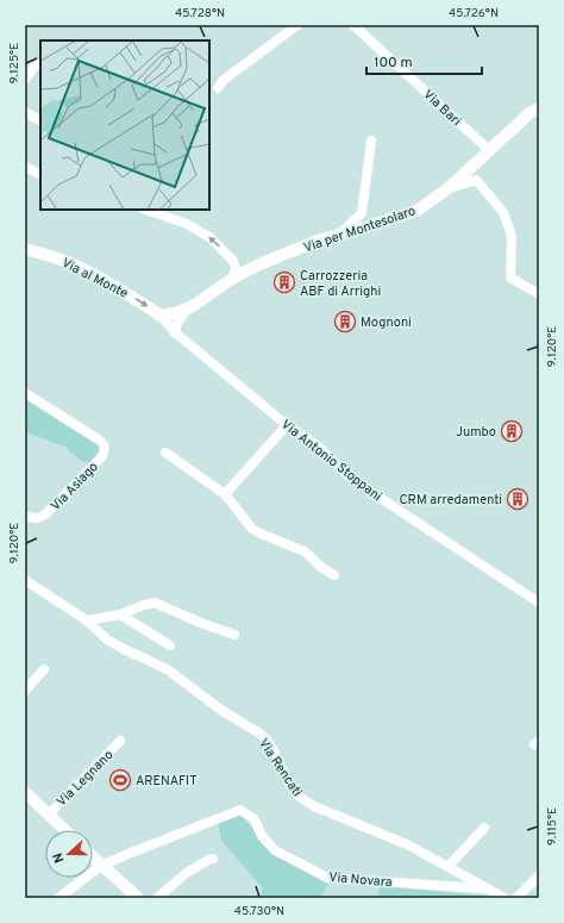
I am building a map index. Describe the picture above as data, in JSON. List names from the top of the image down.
{
  "streets": {
    "main road": ["Via per Montesolaro", "Via al Monte"],
    "street": [
      "Via Bari",
      "Via Antonio Stoppani",
      "Via Asiago",
      "Via Rencati",
      "Via Legnano",
      "Via Novara"
    ]
  },
  "crossings": [
    ["Via Bari", "Via per Montesolaro"],
    ["Via per Montesolaro", "Via al Monte"],
    ["Via per Montesolaro", "Via Antonio Stoppani"],
    ["Via al Monte", "Via Antonio Stoppani"],
    ["Via Rencati", "Via Novara"]
  ],
  "one_way": ["Via al Monte"],
  "places": {
    "building": [
      "Carrozzeria ABF di Arrighi",
      "Mognoni",
      "Jumbo",
      "CRM arredamenti"
    ],
    "sports": ["ARENAFIT"]
  },
  "scale_bar": "100 m",
  "north": "left",
  "coordinates": [
    "45.728°N",
    "45.726°N",
    "9.125°E",
    "9.120°E",
    "9.115°E",
    "45.730°N"
  ]
}
